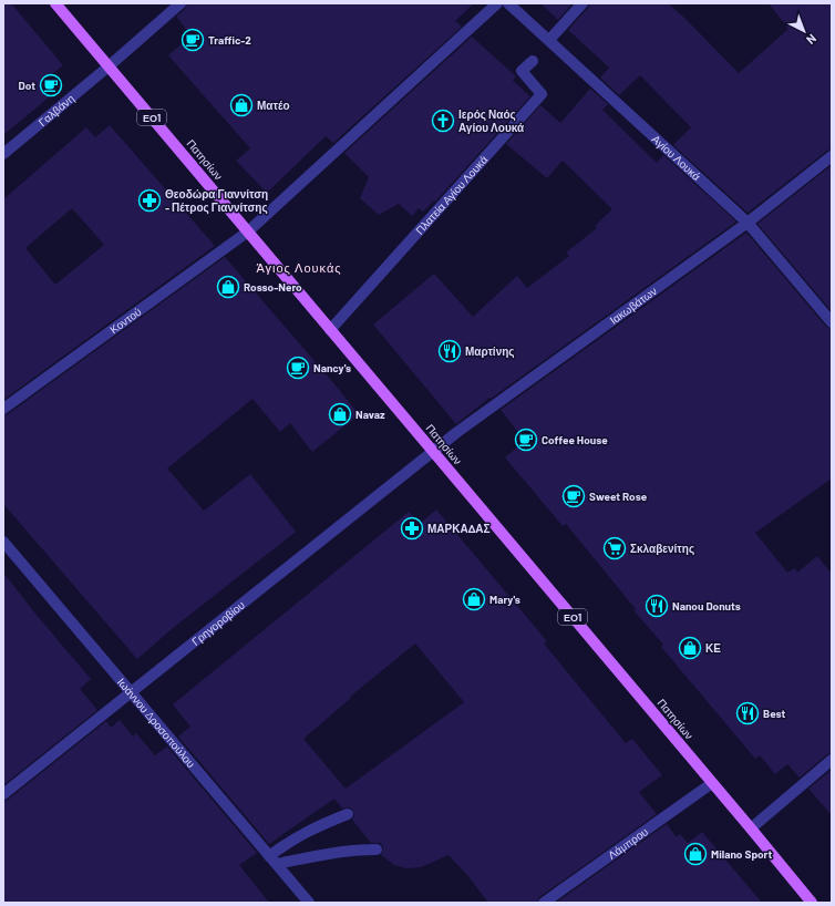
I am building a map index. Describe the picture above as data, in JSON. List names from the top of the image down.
{
  "streets": {
    "main road": ["ΕΟ1", "Πατησίων"],
    "street": [
      "Γαλβάνη",
      "Αγίου Λουκά",
      "Πλατεία Αγίου Λουκά",
      "Ιακωβάτων",
      "Κοντού",
      "Γρηγοροβίου",
      "Ιωάννου Δροσοπούλου",
      "Λάμπρου"
    ]
  },
  "crossings": [
    ["Γαλβάνη", "Πατησίων"],
    ["Αγίου Λουκά", "Ιακωβάτων"],
    ["Πατησίων", "Πλατεία Αγίου Λουκά"],
    ["Πατησίων", "Ιακωβάτων"],
    ["Πατησίων", "Κοντού"],
    ["Πατησίων", "Γρηγοροβίου"],
    ["Πατησίων", "Λάμπρου"],
    ["Ιακωβάτων", "Γρηγοροβίου"],
    ["Γρηγοροβίου", "Ιωάννου Δροσοπούλου"]
  ],
  "districts": ["Άγιος Λουκάς"],
  "places": {
    "cafe": [
      "Traffic-2",
      "Dot",
      "Nancy's",
      "Coffee House",
      "Sweet Rose"
    ],
    "shop": [
      "Ματέο",
      "Rosso-Nero",
      "Navaz",
      "Mary's",
      "ΚΕ",
      "Milano Sport"
    ],
    "church": ["Ιερός Ναός Αγίου Λουκά"],
    "pharmacy": ["Θεοδώρα Γιαννίτση - Πέτρος Γιαννίτσης", "ΜΑΡΚΑΔΑΣ"],
    "restaurant": ["Μαρτίνης", "Nanou Donuts", "Best"],
    "supermarket": ["Σκλαβενίτης"]
  },
  "north": "bottom right"
}
